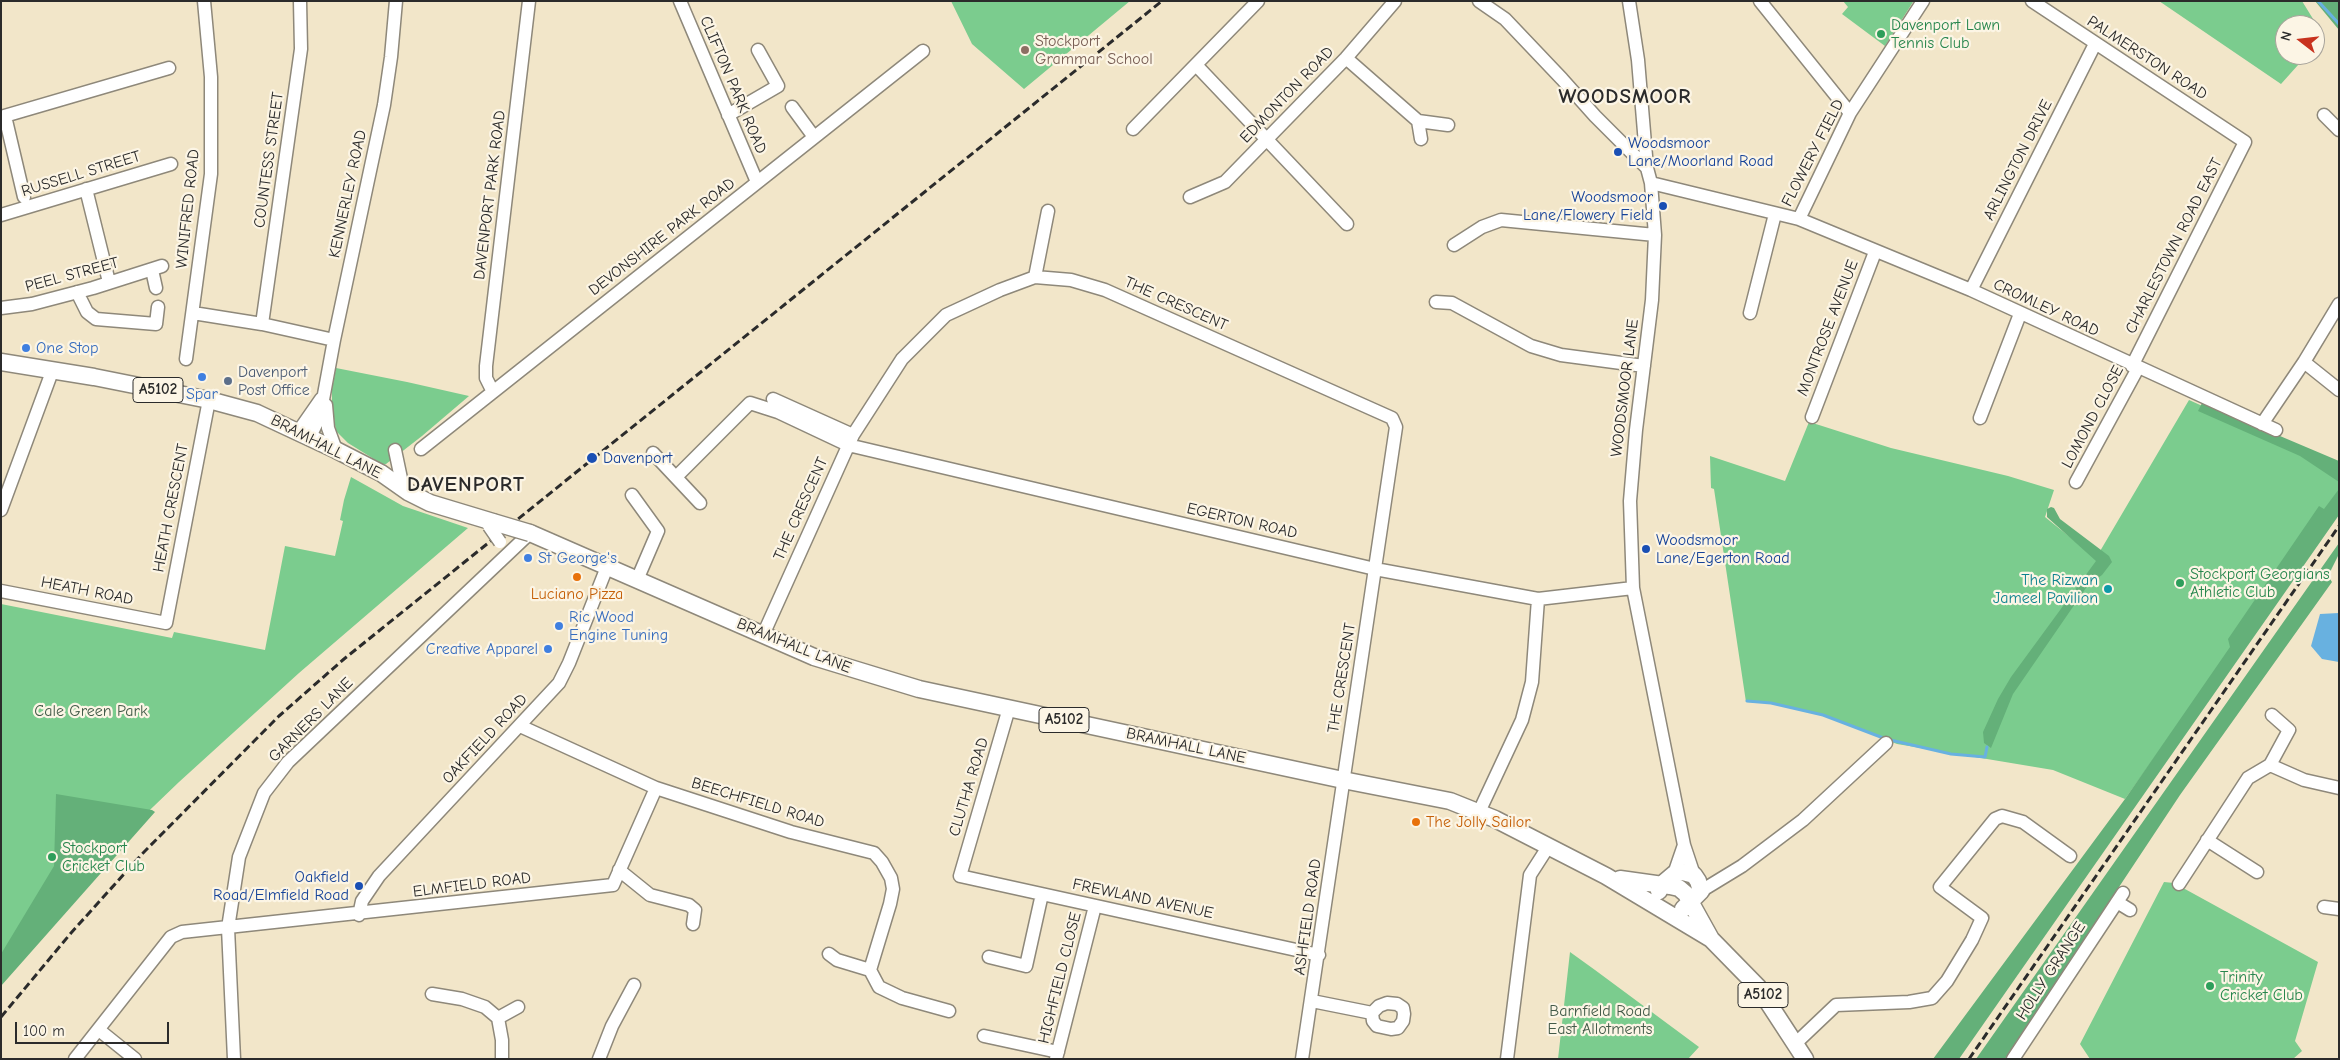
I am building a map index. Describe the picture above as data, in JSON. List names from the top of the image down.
{
  "streets": {
    "main road": ["A5102", "BRAMHALL LANE"],
    "street": [
      "PALMERSTON ROAD",
      "CLIFTON PARK ROAD",
      "EDMONTON ROAD",
      "FLOWERY FIELD",
      "COUNTESS STREET",
      "ARLINGTON DRIVE",
      "RUSSELL STREET",
      "KENNERLEY ROAD",
      "DAVENPORT PARK ROAD",
      "WINIFRED ROAD",
      "DEVONSHIRE PARK ROAD",
      "CHARLESTOWN ROAD EAST",
      "PEEL STREET",
      "THE CRESCENT",
      "CROMLEY ROAD",
      "MONTROSE AVENUE",
      "WOODSMOOR LANE",
      "LOMOND CLOSE",
      "HEATH CRESCENT",
      "EGERTON ROAD",
      "HEATH ROAD",
      "GARNERS LANE",
      "OAKFIELD ROAD",
      "CLUTHA ROAD",
      "BEECHFIELD ROAD",
      "ELMFIELD ROAD",
      "FREWLAND AVENUE",
      "ASHFIELD ROAD",
      "HOLLY GRANGE",
      "HIGHFIELD CLOSE"
    ]
  },
  "crossings": [
    ["PALMERSTON ROAD", "ARLINGTON DRIVE"],
    ["PALMERSTON ROAD", "CHARLESTOWN ROAD EAST"],
    ["CLIFTON PARK ROAD", "DEVONSHIRE PARK ROAD"],
    ["FLOWERY FIELD", "CROMLEY ROAD"],
    ["FLOWERY FIELD", "WOODSMOOR LANE"],
    ["ARLINGTON DRIVE", "CROMLEY ROAD"],
    ["KENNERLEY ROAD", "BRAMHALL LANE"],
    ["DAVENPORT PARK ROAD", "DEVONSHIRE PARK ROAD"],
    ["CHARLESTOWN ROAD EAST", "CROMLEY ROAD"],
    ["CHARLESTOWN ROAD EAST", "LOMOND CLOSE"],
    ["THE CRESCENT", "BRAMHALL LANE"],
    ["THE CRESCENT", "EGERTON ROAD"],
    ["THE CRESCENT", "ASHFIELD ROAD"],
    ["CROMLEY ROAD", "MONTROSE AVENUE"],
    ["CROMLEY ROAD", "LOMOND CLOSE"],
    ["WOODSMOOR LANE", "BRAMHALL LANE"],
    ["WOODSMOOR LANE", "EGERTON ROAD"],
    ["BRAMHALL LANE", "HEATH CRESCENT"],
    ["BRAMHALL LANE", "GARNERS LANE"],
    ["BRAMHALL LANE", "OAKFIELD ROAD"],
    ["BRAMHALL LANE", "CLUTHA ROAD"],
    ["BRAMHALL LANE", "ASHFIELD ROAD"],
    ["HEATH CRESCENT", "HEATH ROAD"],
    ["GARNERS LANE", "ELMFIELD ROAD"],
    ["OAKFIELD ROAD", "BEECHFIELD ROAD"],
    ["OAKFIELD ROAD", "ELMFIELD ROAD"],
    ["CLUTHA ROAD", "FREWLAND AVENUE"],
    ["BEECHFIELD ROAD", "ELMFIELD ROAD"],
    ["FREWLAND AVENUE", "ASHFIELD ROAD"],
    ["FREWLAND AVENUE", "HIGHFIELD CLOSE"]
  ],
  "districts": ["WOODSMOOR", "DAVENPORT"],
  "parks": ["Cale Green Park", "Barnfield Road East Allotments"],
  "places": [
    "Davenport Lawn Tennis Club",
    "Stockport Grammar School",
    "Woodsmoor Lane/Moorland Road",
    "Woodsmoor Lane/Flowery Field",
    "One Stop",
    "Spar",
    "Davenport Post Office",
    "Davenport",
    "Woodsmoor Lane/Egerton Road",
    "St George's",
    "Luciano Pizza",
    "Stockport Georgians Athletic Club",
    "The Rizwan Jameel Pavilion",
    "Ric Wood Engine Tuning",
    "Creative Apparel",
    "The Jolly Sailor",
    "Stockport Cricket Club",
    "Oakfield Road/Elmfield Road",
    "Trinity Cricket Club"
  ],
  "scale_bar": "100 m",
  "north": "left"
}
